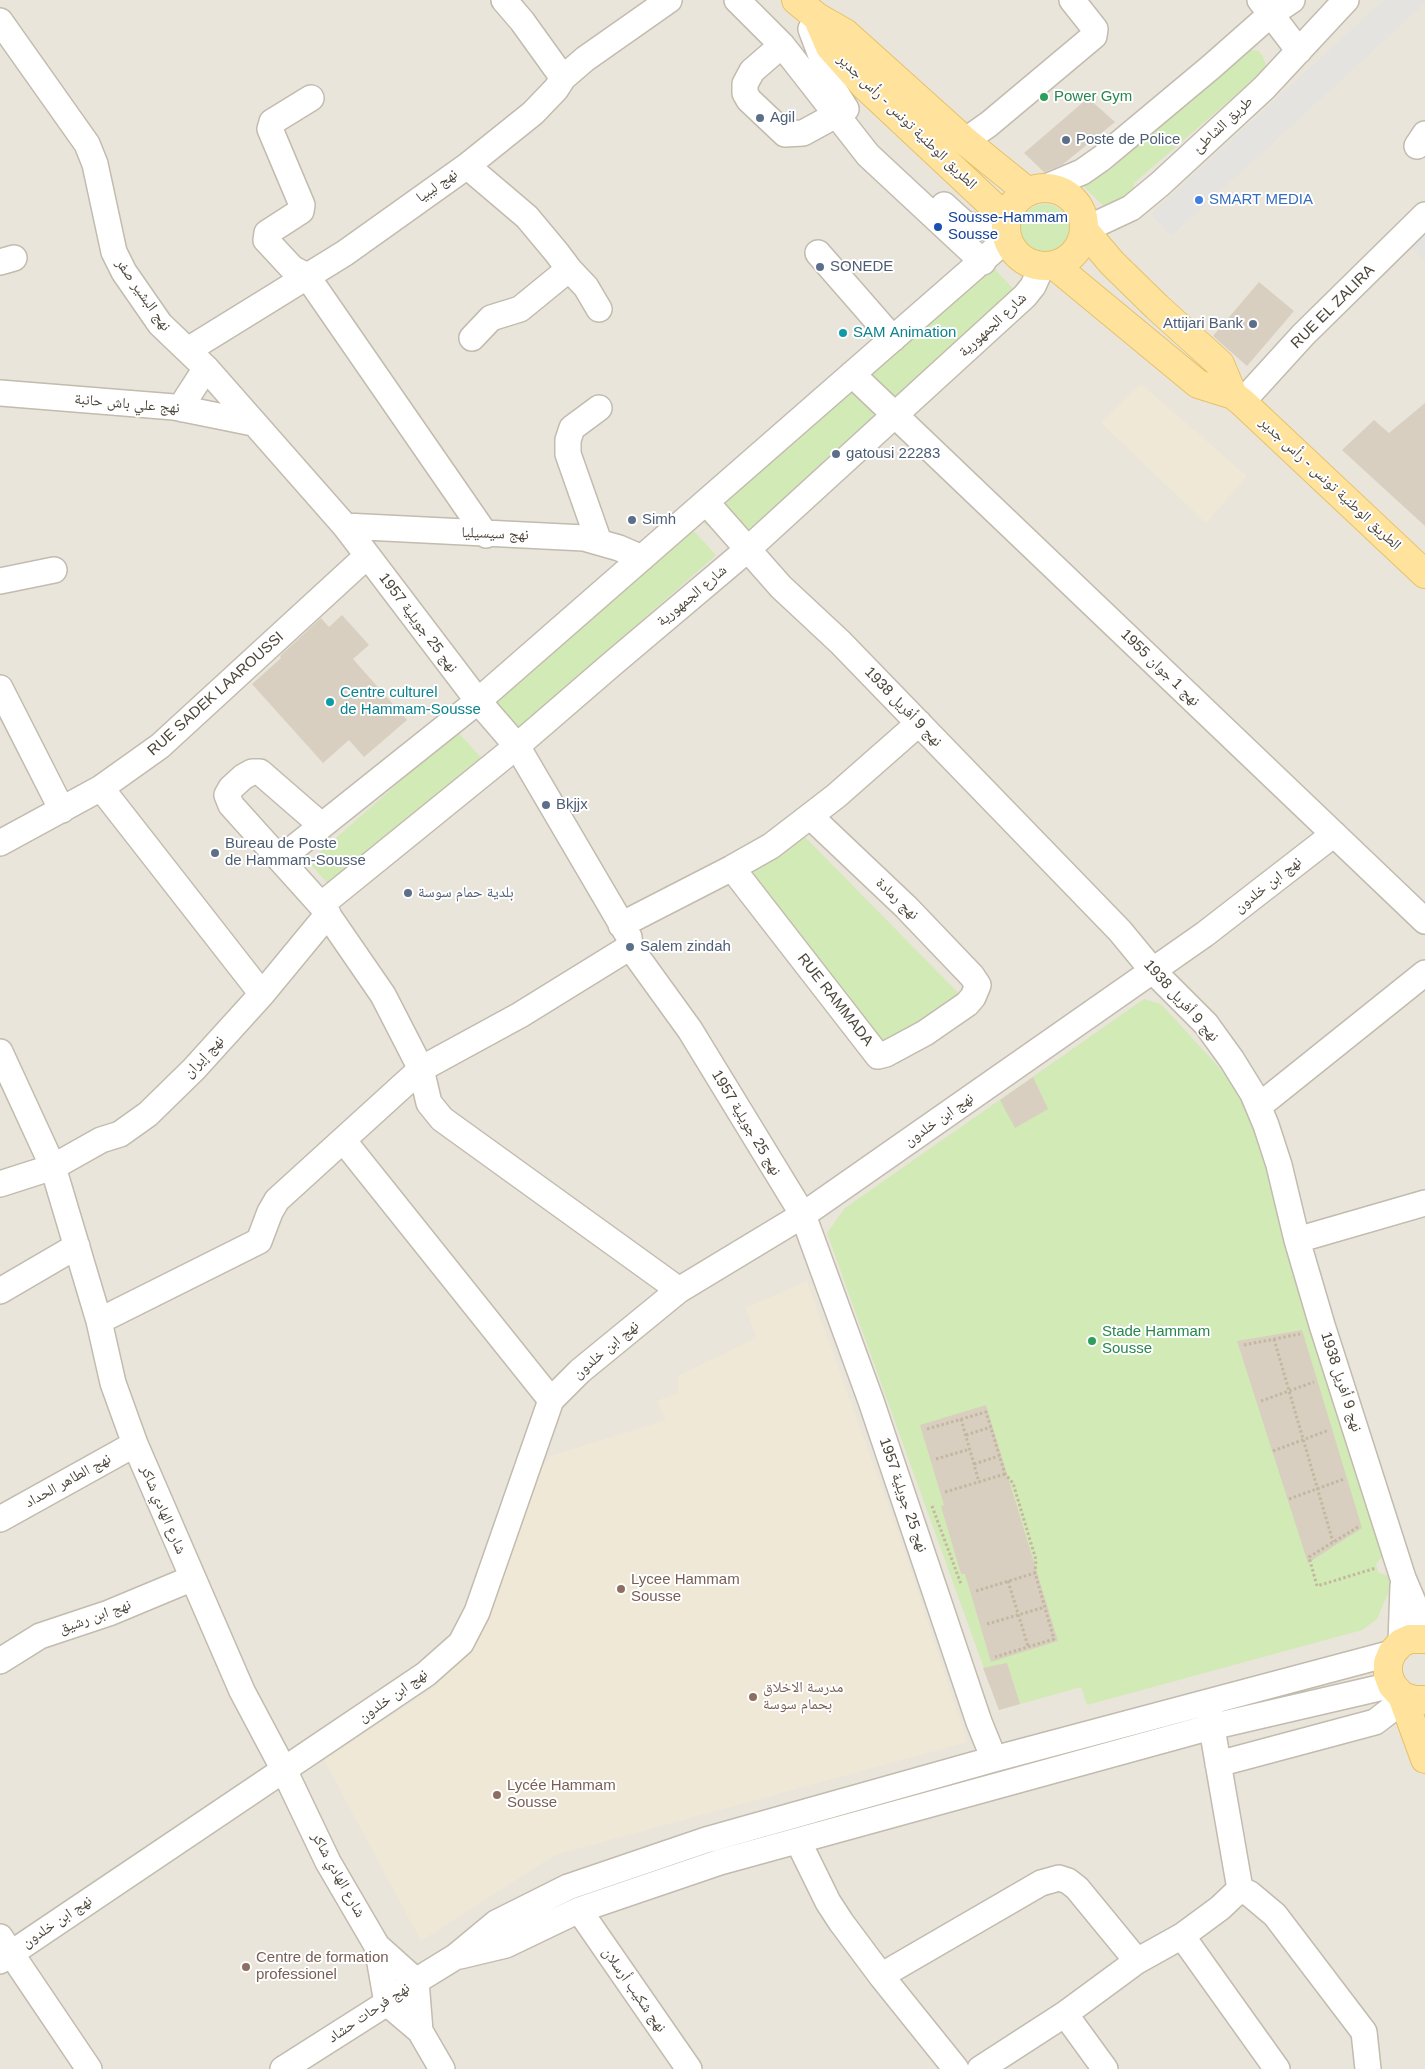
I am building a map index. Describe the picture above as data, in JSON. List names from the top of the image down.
{
  "streets": {
    "main road": ["الطريق الوطنية تونس - رأس جدير"],
    "street": [
      "طريق الشاطئ",
      "نهج ليبيا",
      "نهج البشير صفر",
      "RUE EL ZALIRA",
      "شارع الجمهورية",
      "نهج علي باش حانبة",
      "نهج سيسيليا",
      "نهج 25 جويلية 1957",
      "نهج 1 جوان 1955",
      "RUE SADEK LAAROUSSI",
      "نهج 9 أفريل 1938",
      "نهج ابن خلدون",
      "نهج رمادة",
      "RUE RAMMADA",
      "نهج إيران",
      "نهج الطاهر الحداد",
      "شارع الهادي شاكر",
      "نهج ابن رشيق",
      "نهج شكيب أرسلان",
      "نهج فرحات حشاد"
    ]
  },
  "crossings": [
    ["الطريق الوطنية تونس - رأس جدير", "طريق الشاطئ"],
    ["الطريق الوطنية تونس - رأس جدير", "RUE EL ZALIRA"],
    ["الطريق الوطنية تونس - رأس جدير", "شارع الجمهورية"],
    ["طريق الشاطئ", "شارع الجمهورية"],
    ["نهج ليبيا", "نهج البشير صفر"],
    ["نهج البشير صفر", "نهج علي باش حانبة"],
    ["نهج البشير صفر", "نهج سيسيليا"],
    ["نهج البشير صفر", "نهج 25 جويلية 1957"],
    ["نهج البشير صفر", "RUE SADEK LAAROUSSI"],
    ["شارع الجمهورية", "نهج 25 جويلية 1957"],
    ["شارع الجمهورية", "نهج 1 جوان 1955"],
    ["شارع الجمهورية", "نهج 9 أفريل 1938"],
    ["شارع الجمهورية", "نهج إيران"],
    ["نهج 25 جويلية 1957", "RUE SADEK LAAROUSSI"],
    ["نهج 25 جويلية 1957", "نهج ابن خلدون"],
    ["نهج 1 جوان 1955", "نهج ابن خلدون"],
    ["نهج 9 أفريل 1938", "نهج ابن خلدون"],
    ["نهج ابن خلدون", "شارع الهادي شاكر"],
    ["نهج رمادة", "RUE RAMMADA"],
    ["نهج إيران", "شارع الهادي شاكر"],
    ["نهج الطاهر الحداد", "شارع الهادي شاكر"],
    ["شارع الهادي شاكر", "نهج ابن رشيق"],
    ["شارع الهادي شاكر", "نهج فرحات حشاد"]
  ],
  "places": [
    "Power Gym",
    "Agil",
    "Poste de Police",
    "SMART MEDIA",
    "Sousse-Hammam Sousse",
    "SONEDE",
    "Attijari Bank",
    "SAM Animation",
    "gatousi 22283",
    "Simh",
    "Centre culturel de Hammam-Sousse",
    "Bkjjx",
    "Bureau de Poste de Hammam-Sousse",
    "بلدية حمام سوسة",
    "Salem zindah",
    "Stade Hammam Sousse",
    "Lycee Hammam Sousse",
    "مدرسة الاخلاق بحمام سوسة",
    "Lycée Hammam Sousse",
    "Centre de formation professionel"
  ]
}
